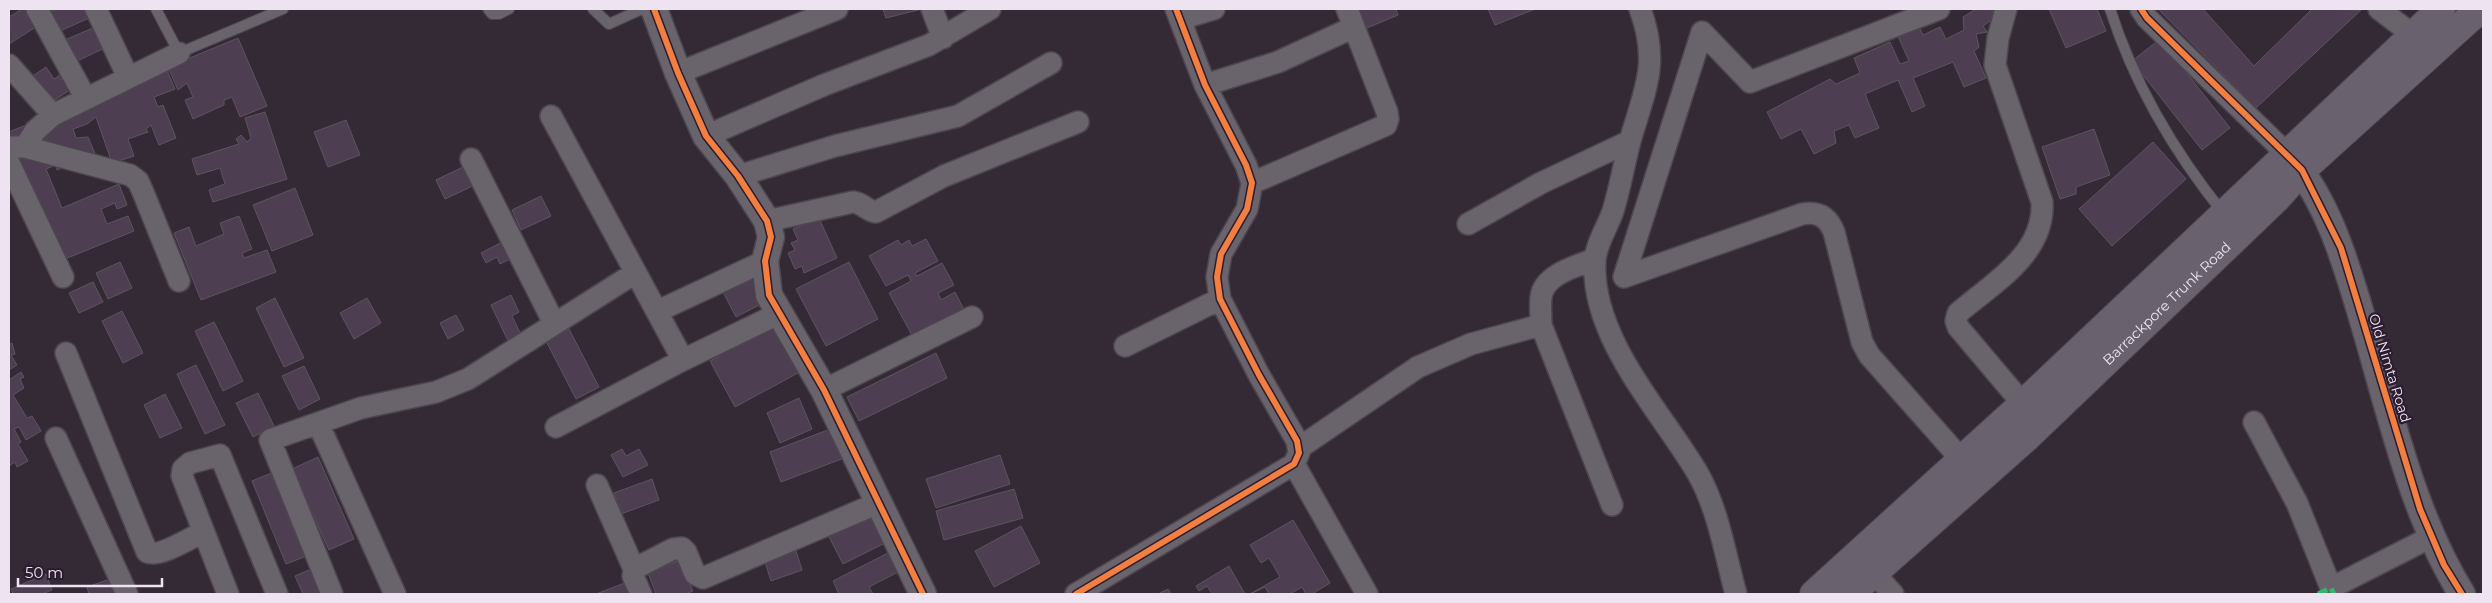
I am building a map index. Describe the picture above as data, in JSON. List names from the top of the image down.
{
  "streets": {
    "main road": ["Barrackpore Trunk Road"],
    "street": ["Old Nimta Road"]
  },
  "crossings": [
    ["Barrackpore Trunk Road", "Old Nimta Road"]
  ],
  "scale_bar": "50 m"
}
